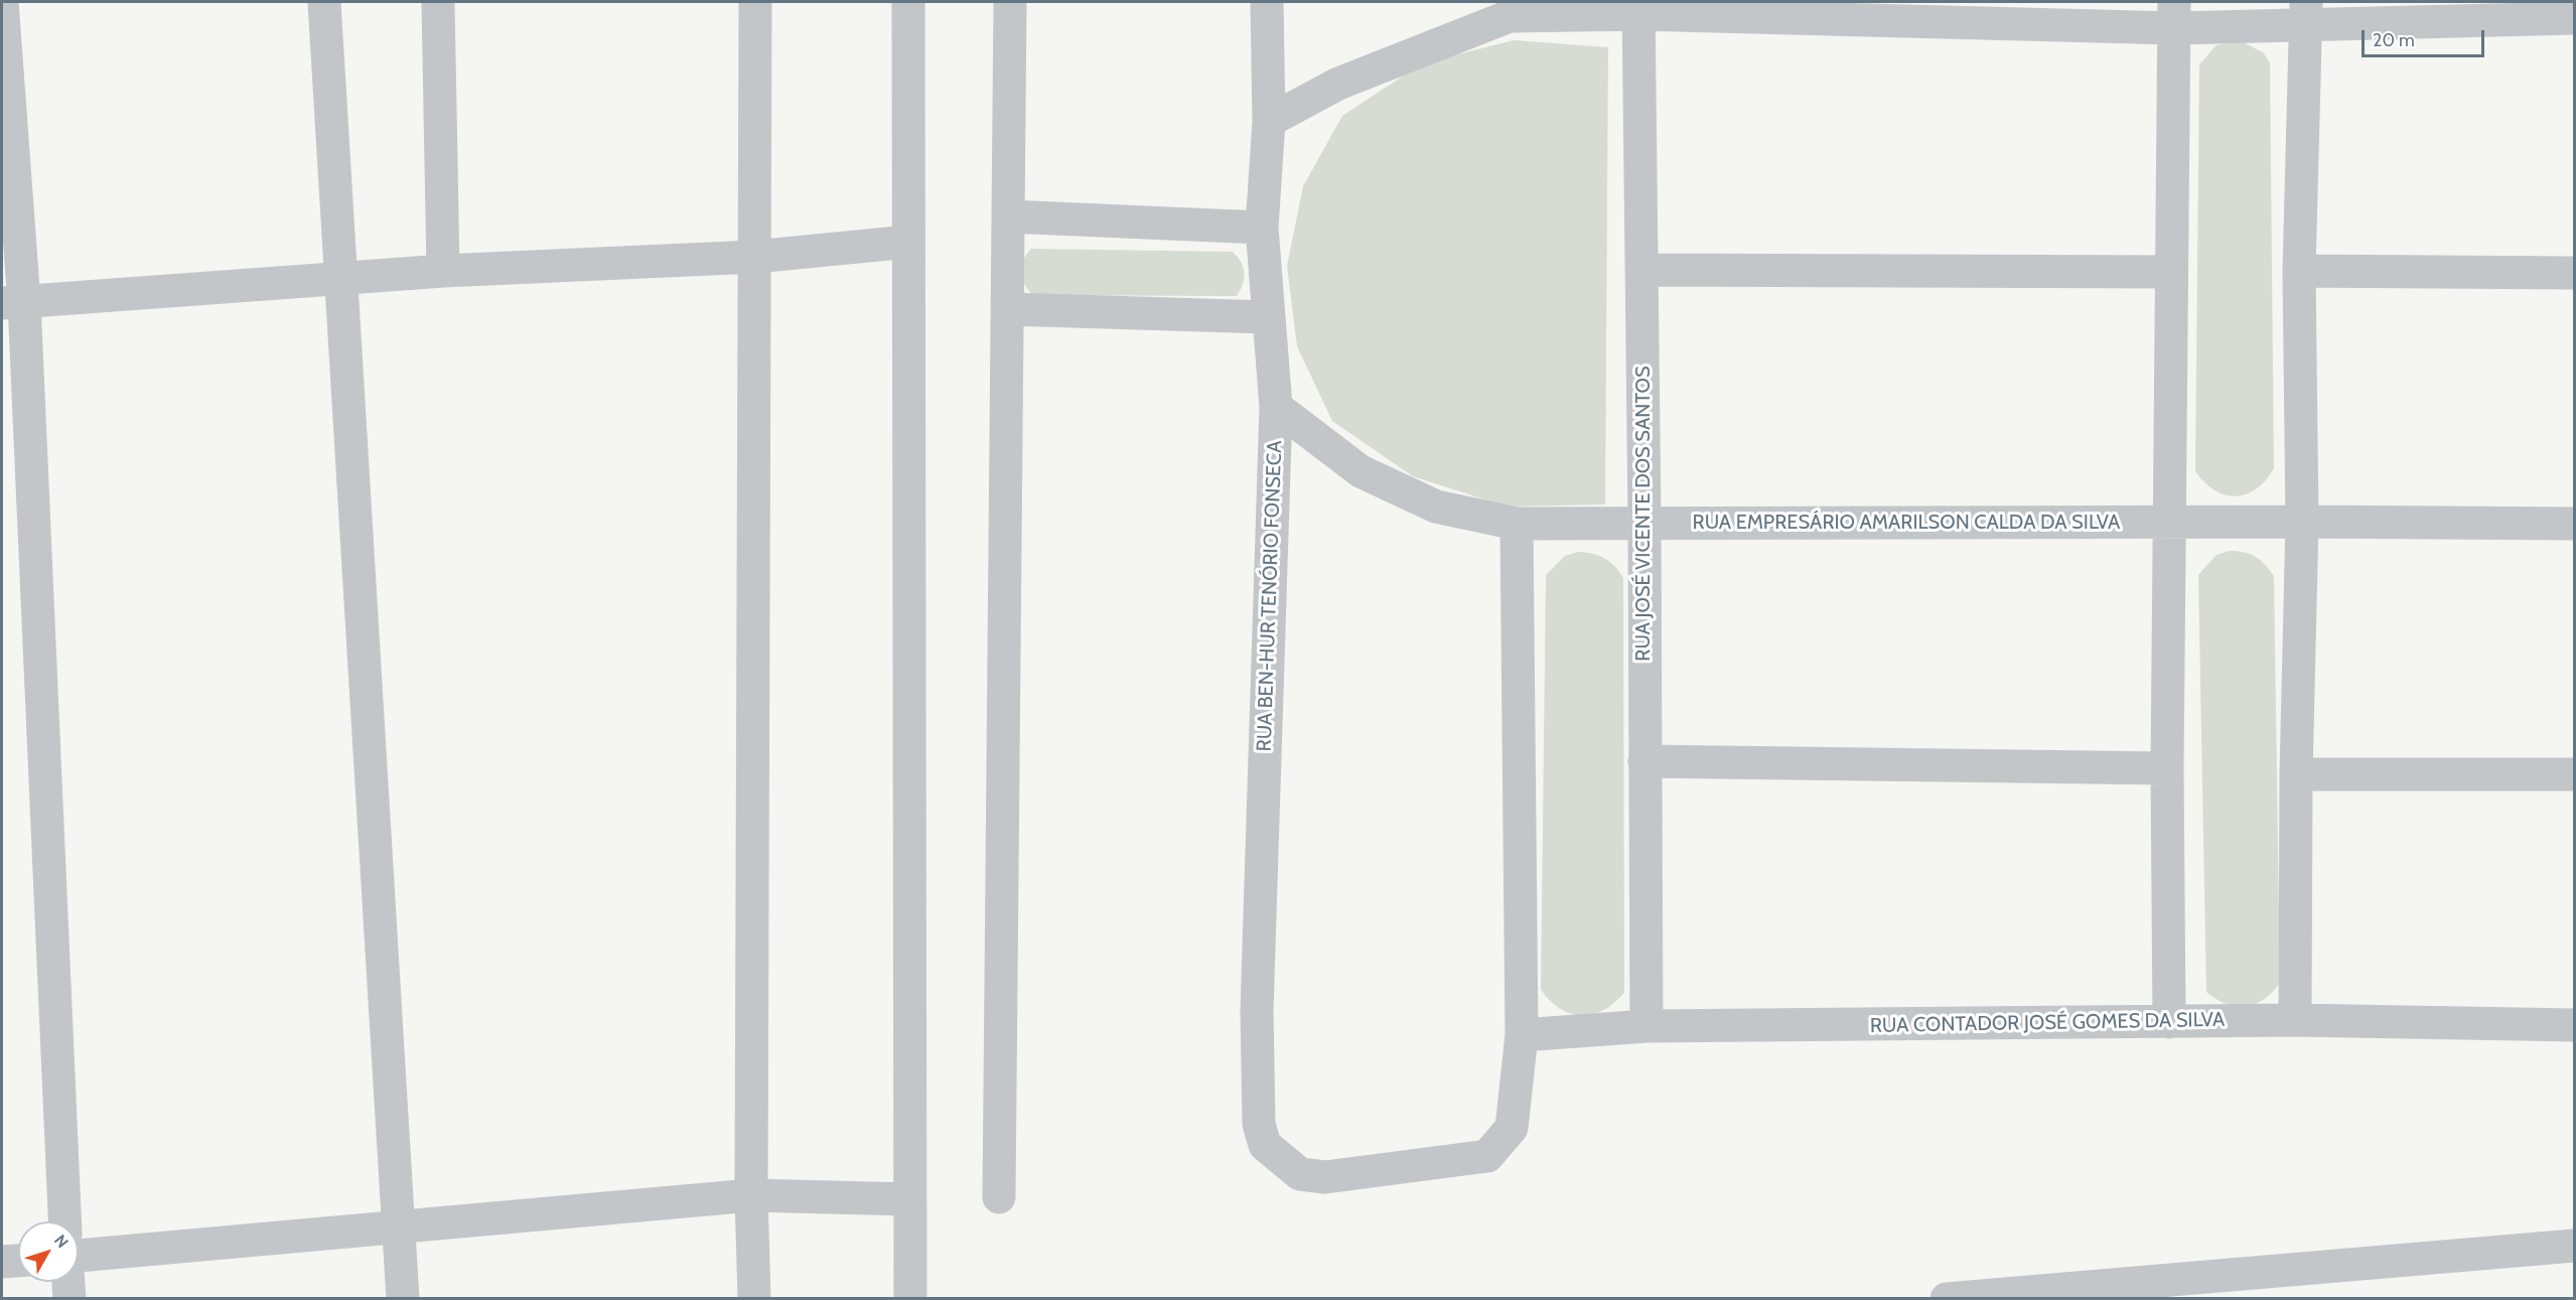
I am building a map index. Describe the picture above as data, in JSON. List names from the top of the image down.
{
  "streets": {
    "street": [
      "RUA JOSÉ VICENTE DOS SANTOS",
      "RUA EMPRESÁRIO AMARILSON CALDA DA SILVA",
      "RUA BEN-HUR TENÓRIO FONSECA",
      "RUA CONTADOR JOSÉ GOMES DA SILVA"
    ]
  },
  "crossings": [
    ["RUA JOSÉ VICENTE DOS SANTOS", "RUA EMPRESÁRIO AMARILSON CALDA DA SILVA"],
    ["RUA JOSÉ VICENTE DOS SANTOS", "RUA CONTADOR JOSÉ GOMES DA SILVA"],
    ["RUA EMPRESÁRIO AMARILSON CALDA DA SILVA", "RUA BEN-HUR TENÓRIO FONSECA"],
    ["RUA BEN-HUR TENÓRIO FONSECA", "RUA CONTADOR JOSÉ GOMES DA SILVA"]
  ],
  "scale_bar": "20 m",
  "north": "top right"
}
